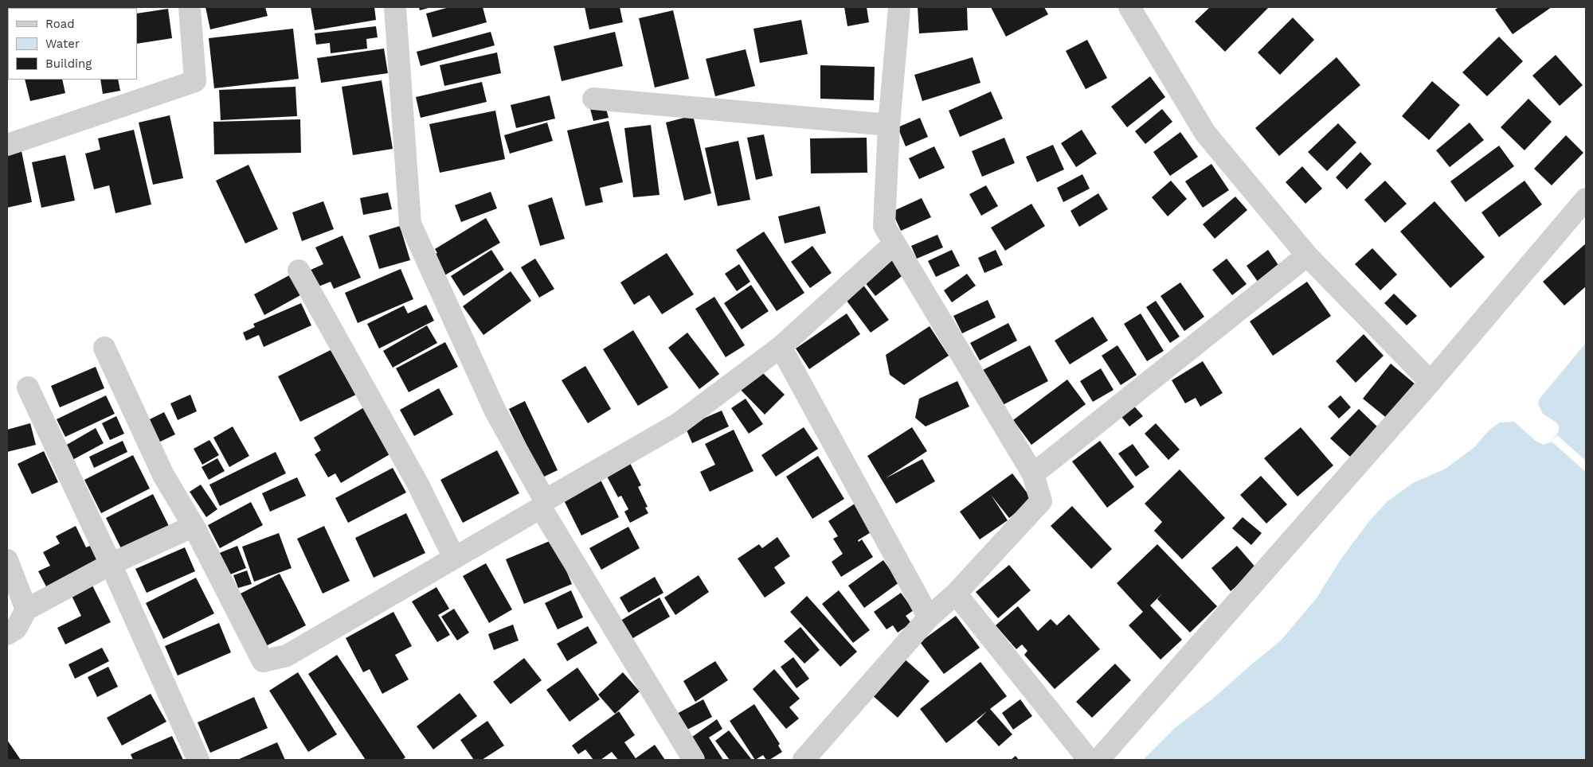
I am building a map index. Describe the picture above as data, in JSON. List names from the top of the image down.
{
  "legend": ["Road", "Water", "Building"]
}
